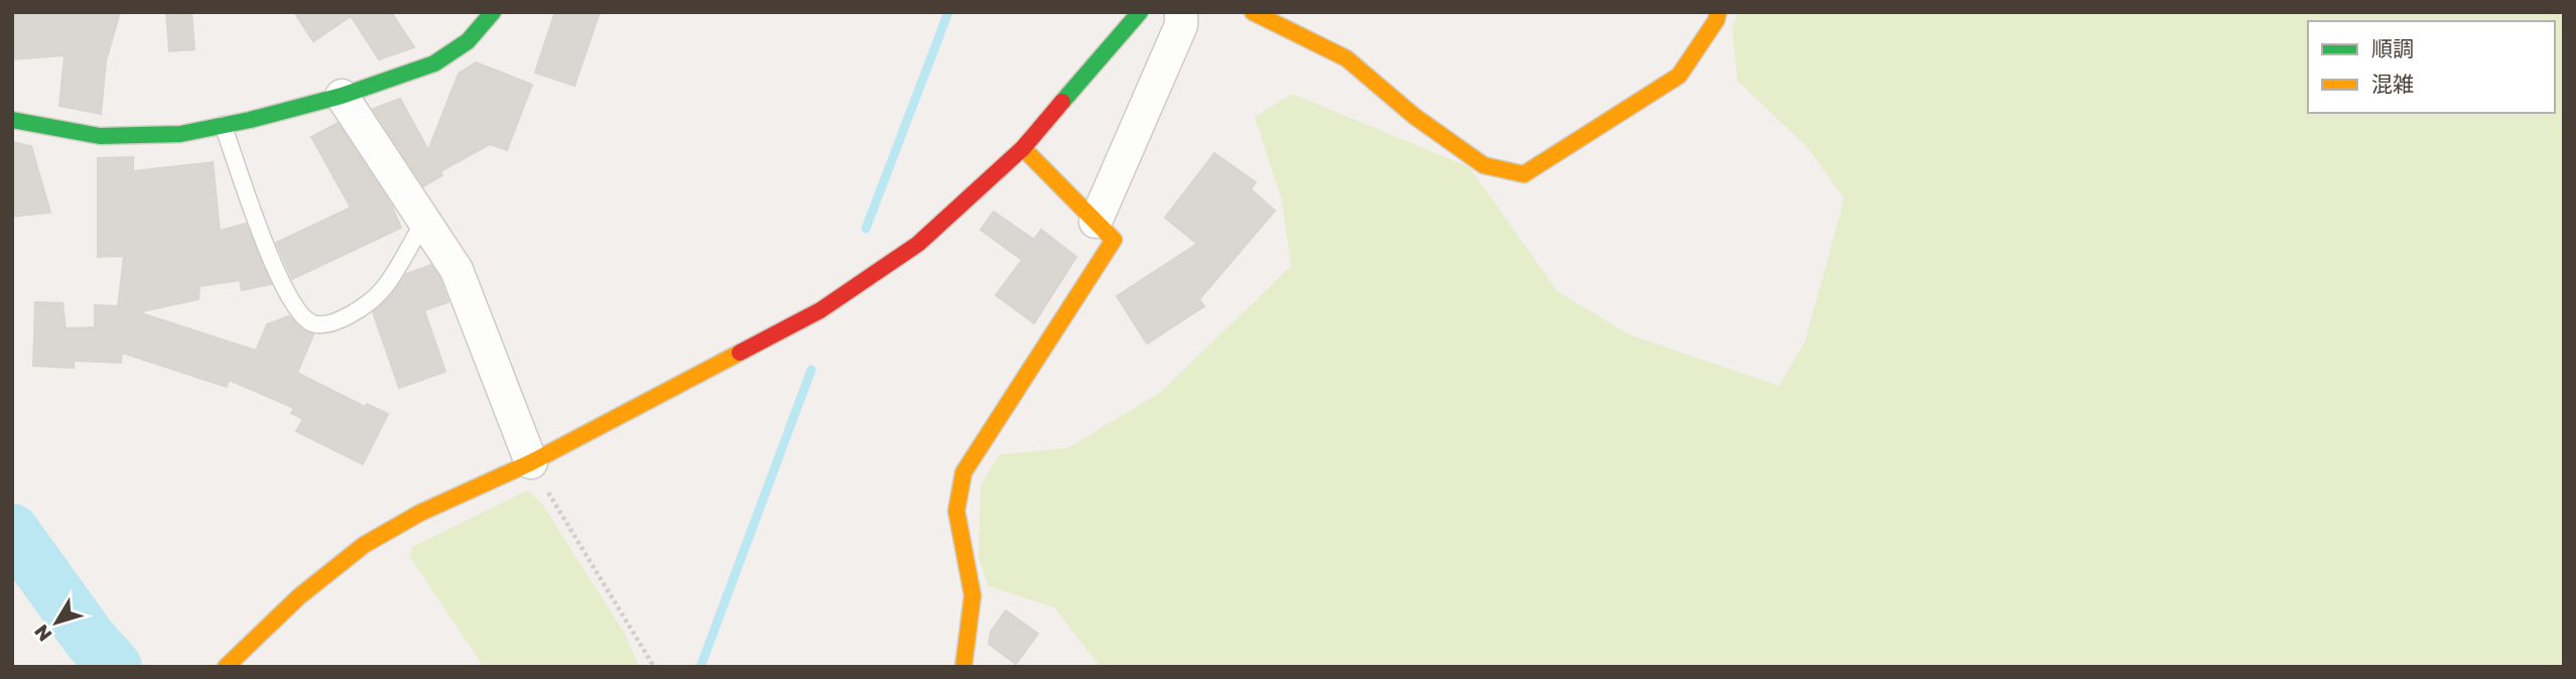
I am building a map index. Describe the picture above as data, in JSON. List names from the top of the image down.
{
  "legend": ["順調", "混雑"],
  "north": "bottom left"
}
